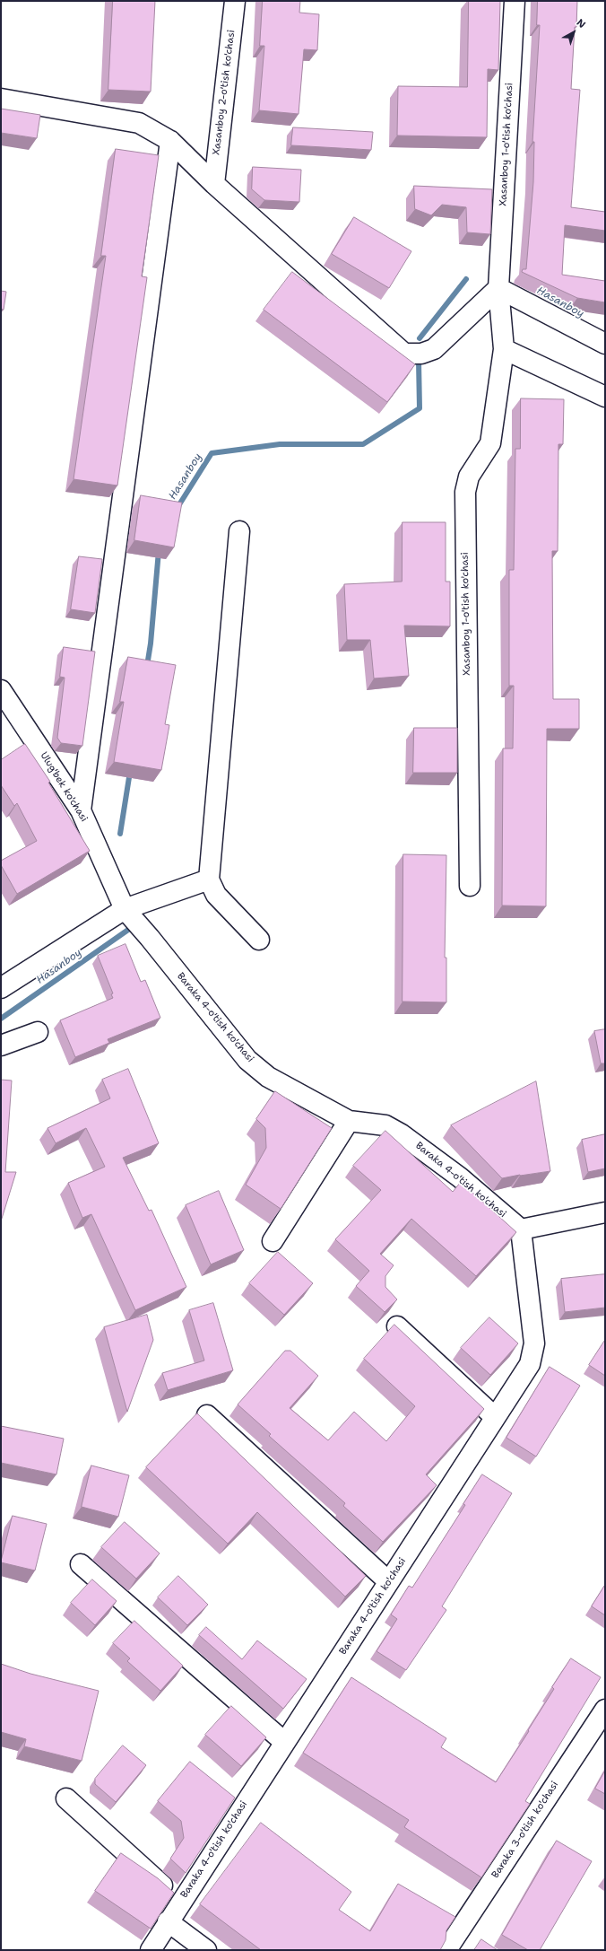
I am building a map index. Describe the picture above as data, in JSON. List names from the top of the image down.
{
  "streets": {
    "street": [
      "Xasanboy 2-o'tish ko'chasi",
      "Xasanboy 1-o'tish ko'chasi",
      "Ulug'bek ko'chasi",
      "Baraka 4-o'tish ko'chasi",
      "Baraka 3-o'tish ko'chasi"
    ]
  },
  "crossings": [
    ["Ulug'bek ko'chasi", "Baraka 4-o'tish ko'chasi"]
  ],
  "water": ["Hasanboy"],
  "north": "top right"
}
